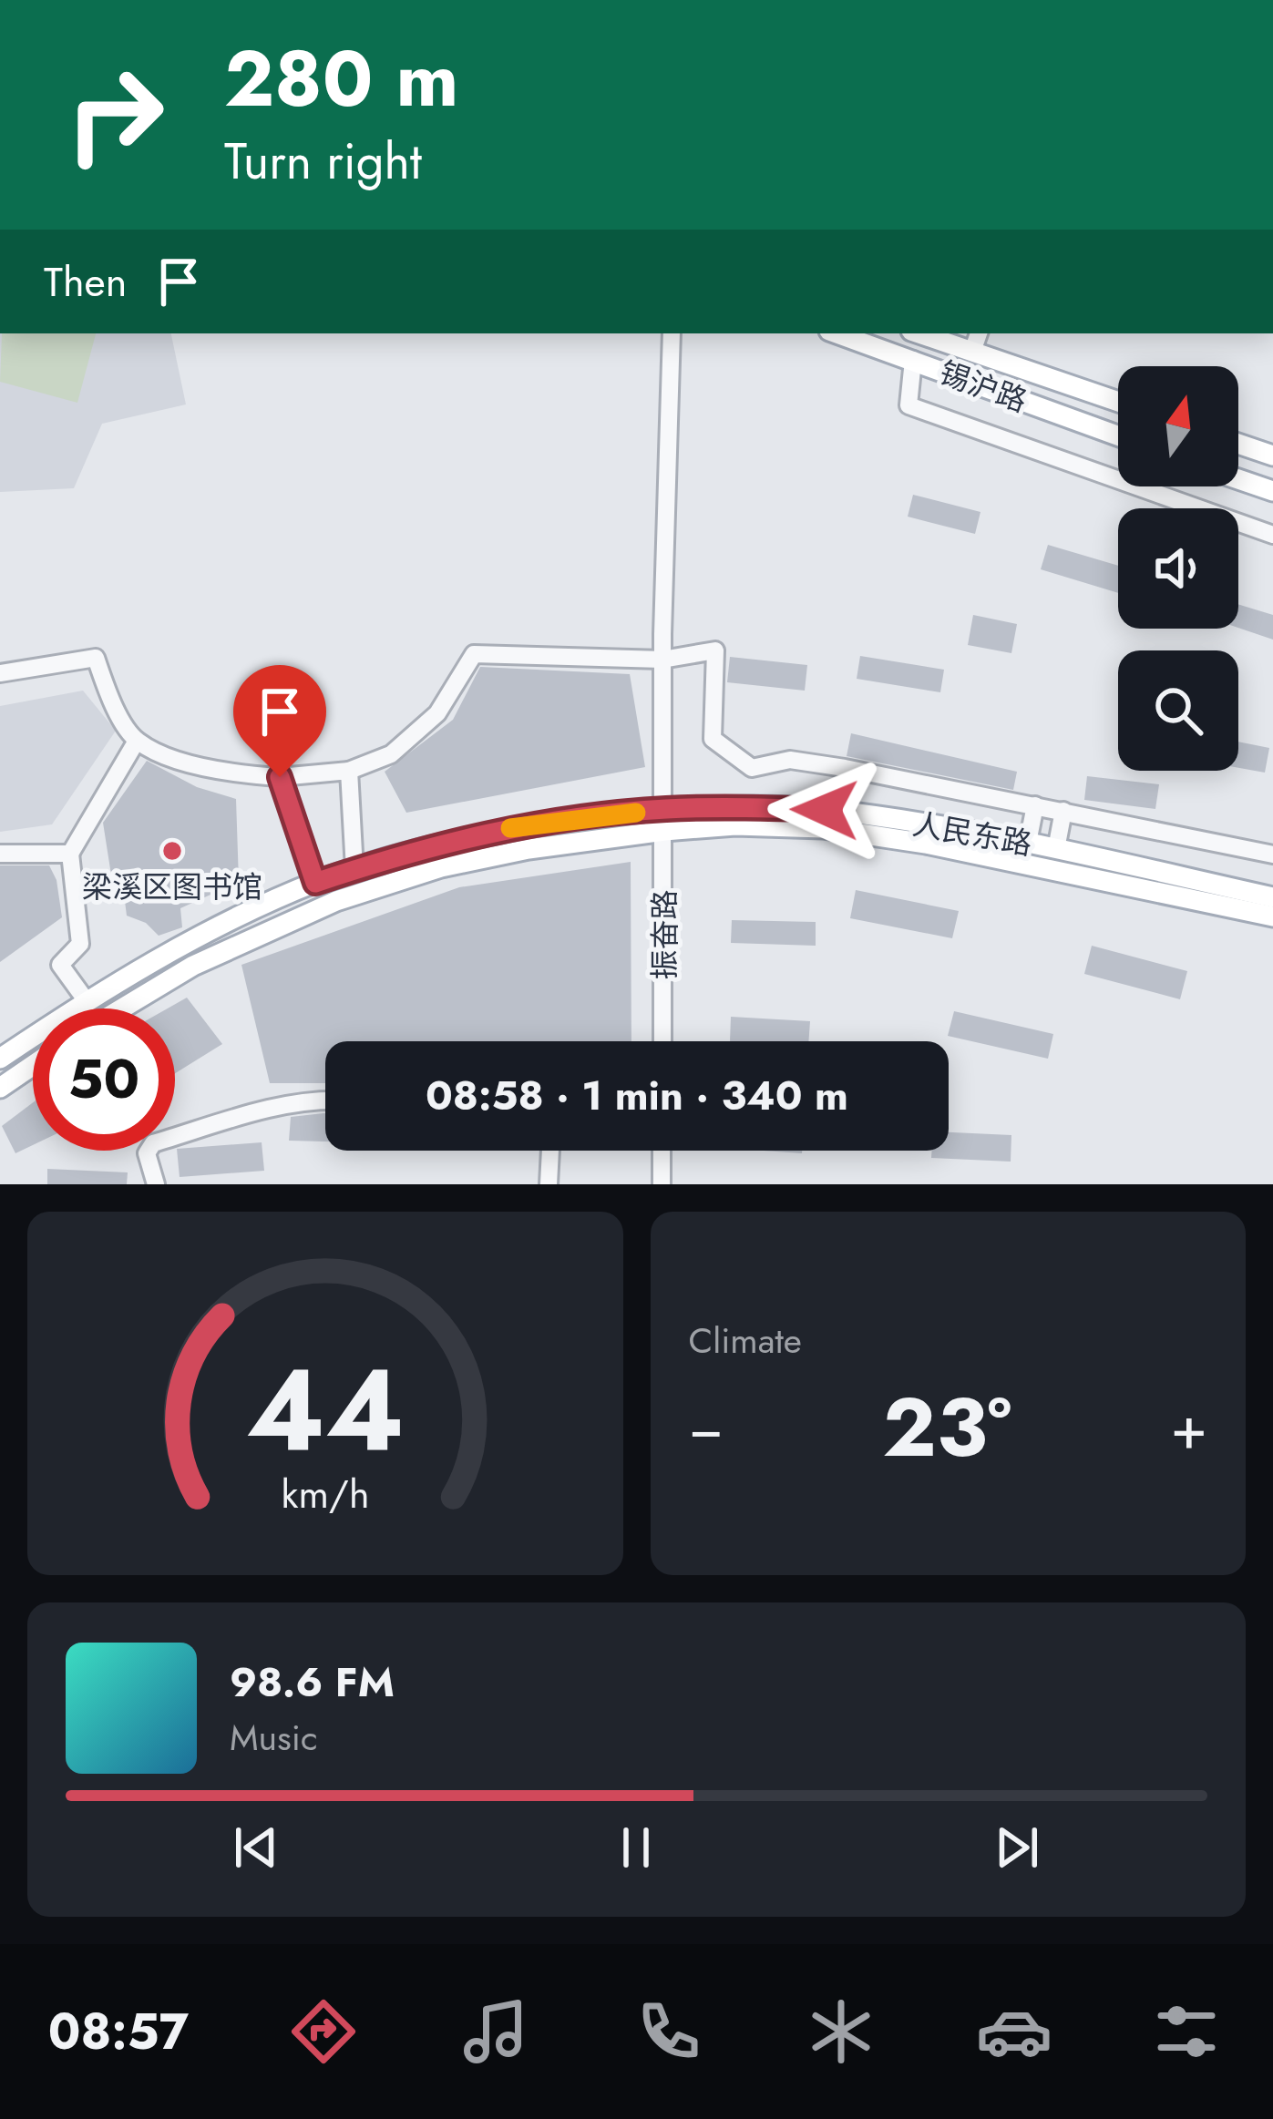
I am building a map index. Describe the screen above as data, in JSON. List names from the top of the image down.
{
  "streets": {
    "main road": ["锡沪路", "人民东路"],
    "street": ["振奋路"]
  },
  "crossings": [
    ["人民东路", "振奋路"]
  ],
  "places": ["梁溪区图书馆"],
  "north": "top",
  "page": {
    "turn": ["280 m", "Turn right"],
    "then": "Then",
    "limit": "50",
    "trip": "08:58 · 1 min · 340 m",
    "tile": "Climate",
    "heat": ["−", "23°", "+"],
    "song": ["98.6 FM", "Music"],
    "tabs": "08:57",
    "gauge": ["44", "km/h"]
  }
}
